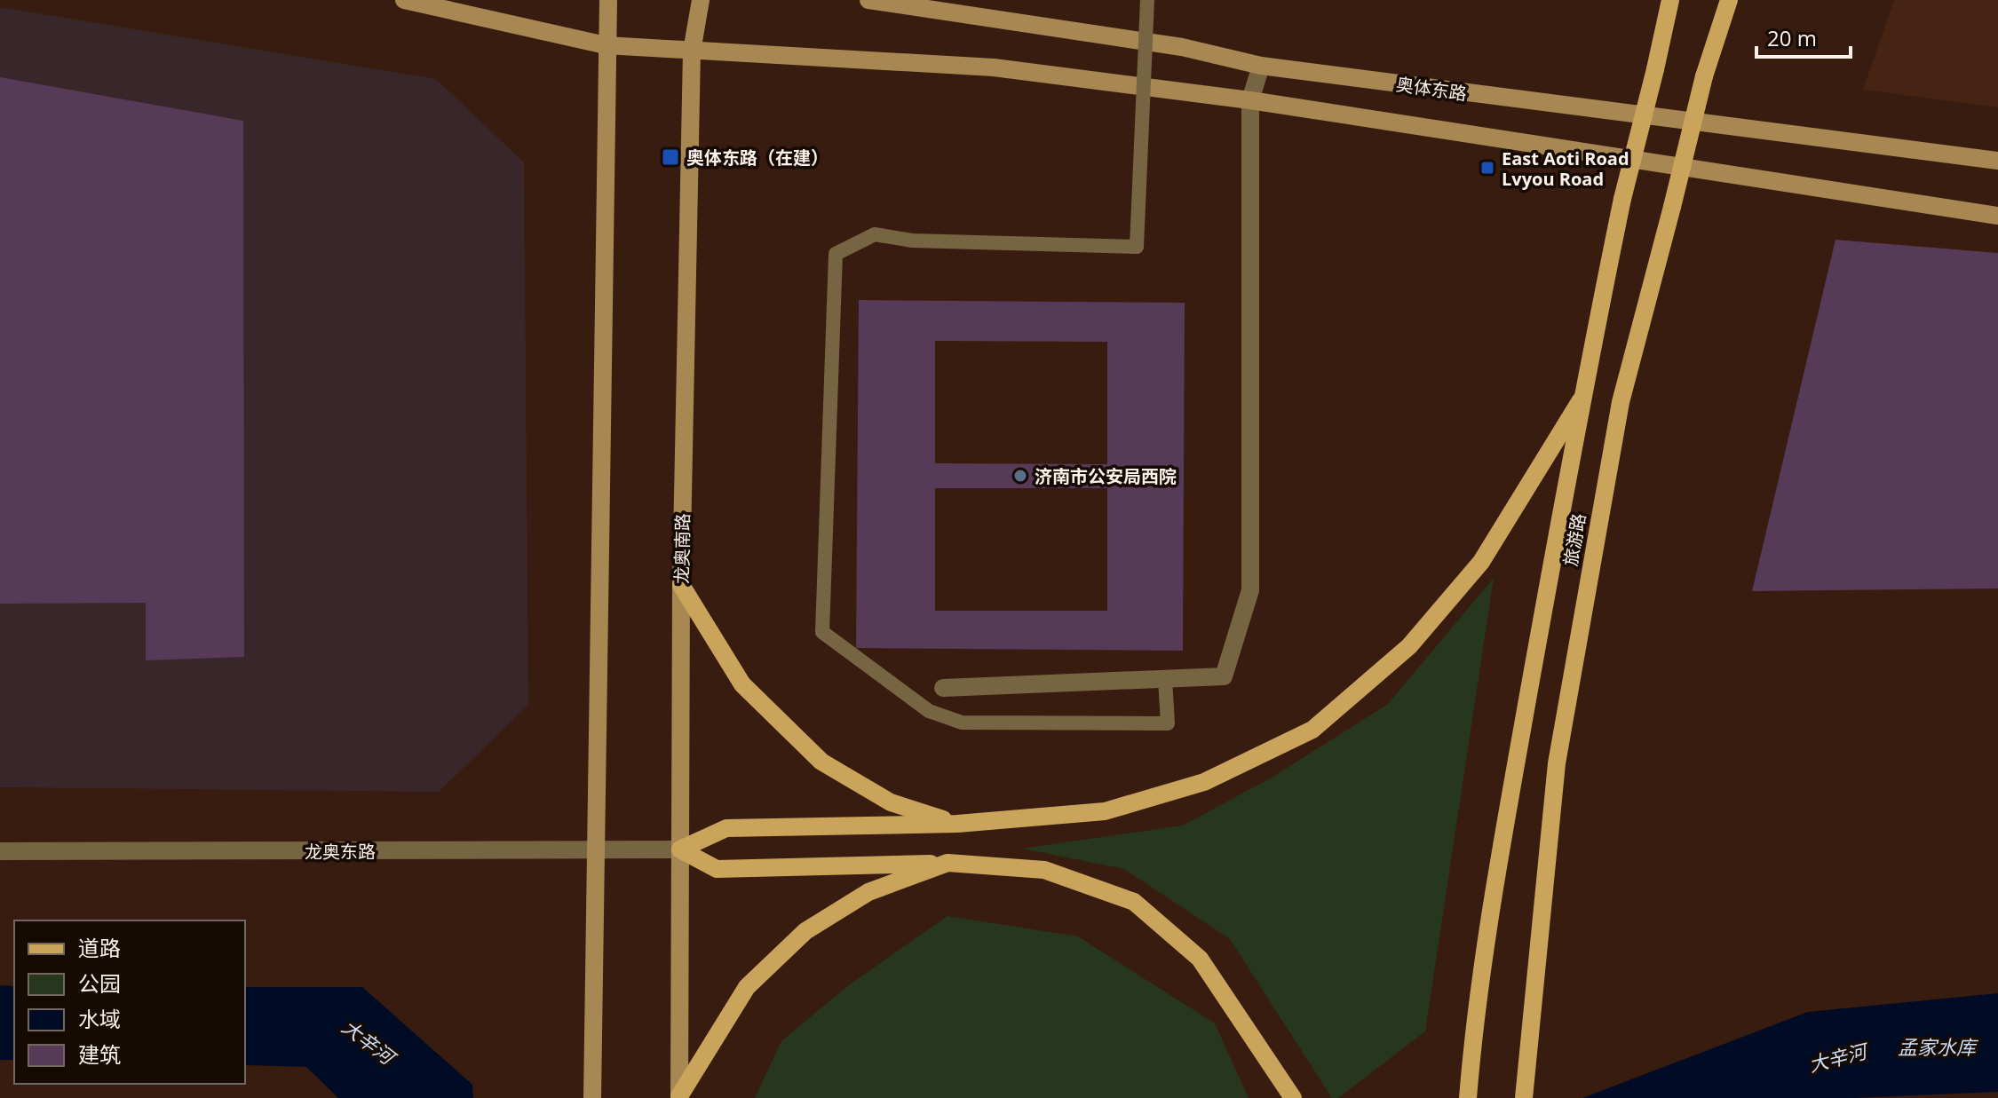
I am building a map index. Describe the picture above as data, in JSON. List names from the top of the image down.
{
  "streets": {
    "main road": ["奥体东路", "旅游路", "龙奥南路"],
    "street": ["龙奥东路"]
  },
  "crossings": [
    ["龙奥南路", "龙奥东路"]
  ],
  "water": ["大辛河", "孟家水库"],
  "places": {
    "transit": ["奥体东路（在建）", "East Aoti Road Lvyou Road"],
    "other": ["济南市公安局西院"]
  },
  "legend": [
    "道路",
    "公园",
    "水域",
    "建筑"
  ],
  "scale_bar": "20 m"
}
